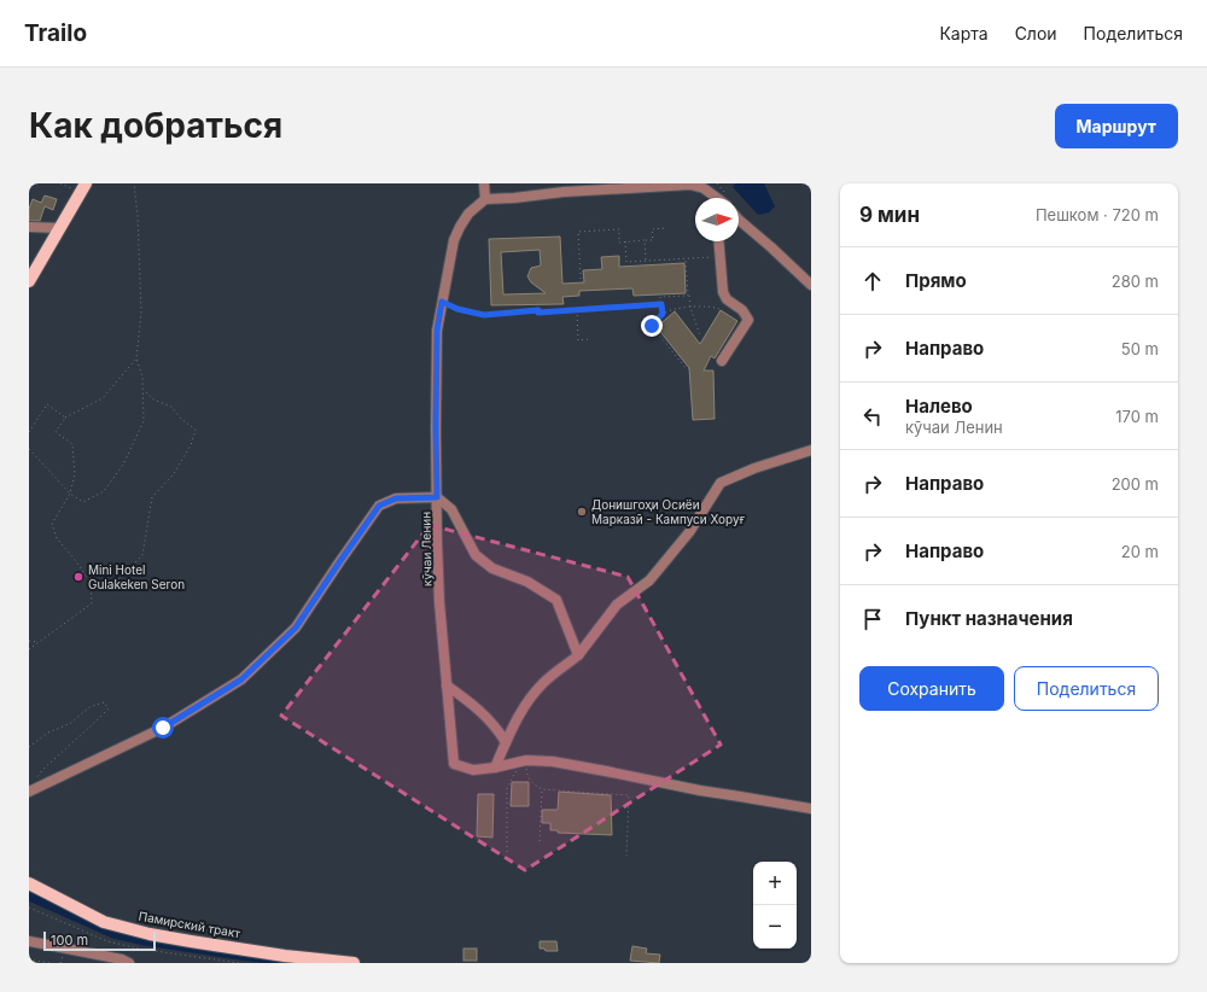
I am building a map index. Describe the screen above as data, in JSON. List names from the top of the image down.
{
  "streets": {
    "main road": ["Памирский тракт"],
    "street": ["кӯчаи Ленин"]
  },
  "places": ["Донишгоҳи Осиёи Марказӣ - Кампуси Хоруғ", "Mini Hotel Gulakeken Seron"],
  "scale_bar": "100 m",
  "north": "right",
  "page": {
    "header": "Trailo",
    "nav": ["Карта", "Слои", "Поделиться"],
    "buttons": [
      "Маршрут",
      ["Сохранить", "Поделиться"]
    ],
    "title": "Как добраться",
    "heading": ["9 мин", "Пешком · 720 m"],
    "list": [
      ["Прямо", "280 m"],
      ["Направо", "50 m"],
      ["Налево", "кӯчаи Ленин", "170 m"],
      ["Направо", "200 m"],
      ["Направо", "20 m"],
      "Пункт назначения"
    ],
    "map_buttons": ["+", "−"],
    "scale": "100 m"
  }
}
